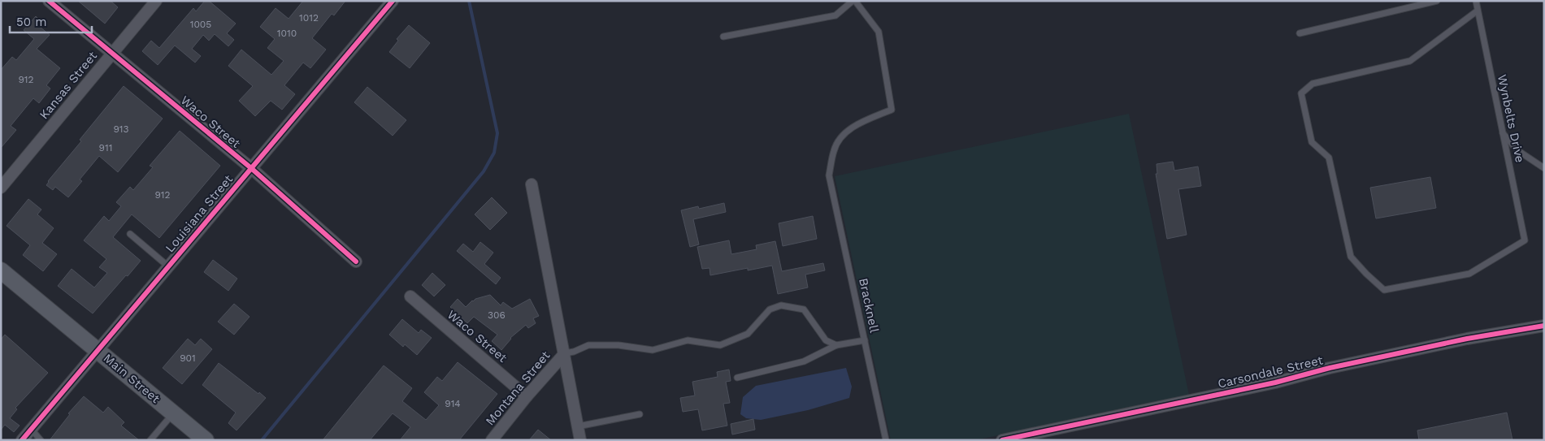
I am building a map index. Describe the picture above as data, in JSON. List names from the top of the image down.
{
  "streets": {
    "street": [
      "Kansas Street",
      "Waco Street",
      "Louisiana Street",
      "Carsondale Street",
      "Main Street",
      "Montana Street"
    ],
    "lane": ["Wynbelts Drive", "Bracknell"]
  },
  "crossings": [
    ["Kansas Street", "Waco Street"],
    ["Waco Street", "Louisiana Street"],
    ["Waco Street", "Montana Street"],
    ["Louisiana Street", "Main Street"]
  ],
  "house_numbers": [
    "1012",
    "1005",
    "1010",
    "912",
    "913",
    "911",
    "912",
    "306",
    "901",
    "914"
  ],
  "scale_bar": "50 m"
}
